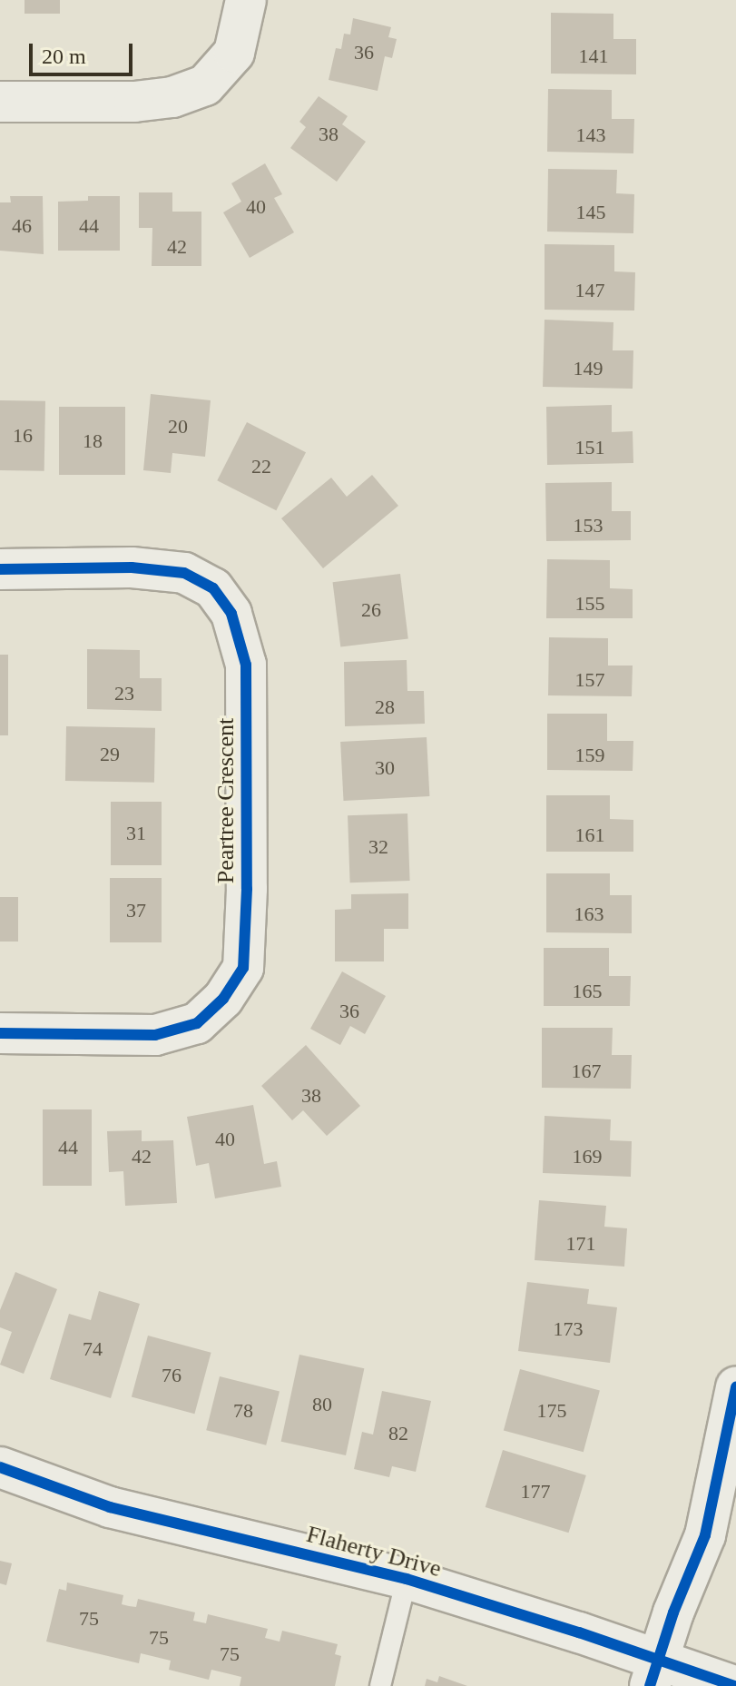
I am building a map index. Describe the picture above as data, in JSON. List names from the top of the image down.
{
  "streets": {
    "street": ["Peartree Crescent", "Flaherty Drive"]
  },
  "house_numbers": [
    "36",
    "141",
    "38",
    "143",
    "40",
    "145",
    "46",
    "44",
    "42",
    "147",
    "149",
    "20",
    "16",
    "18",
    "151",
    "22",
    "153",
    "155",
    "26",
    "157",
    "23",
    "28",
    "29",
    "159",
    "30",
    "31",
    "161",
    "32",
    "37",
    "163",
    "165",
    "36",
    "167",
    "38",
    "40",
    "44",
    "42",
    "169",
    "171",
    "173",
    "74",
    "76",
    "80",
    "78",
    "175",
    "82",
    "177",
    "75",
    "75",
    "75"
  ],
  "scale_bar": "20 m"
}
